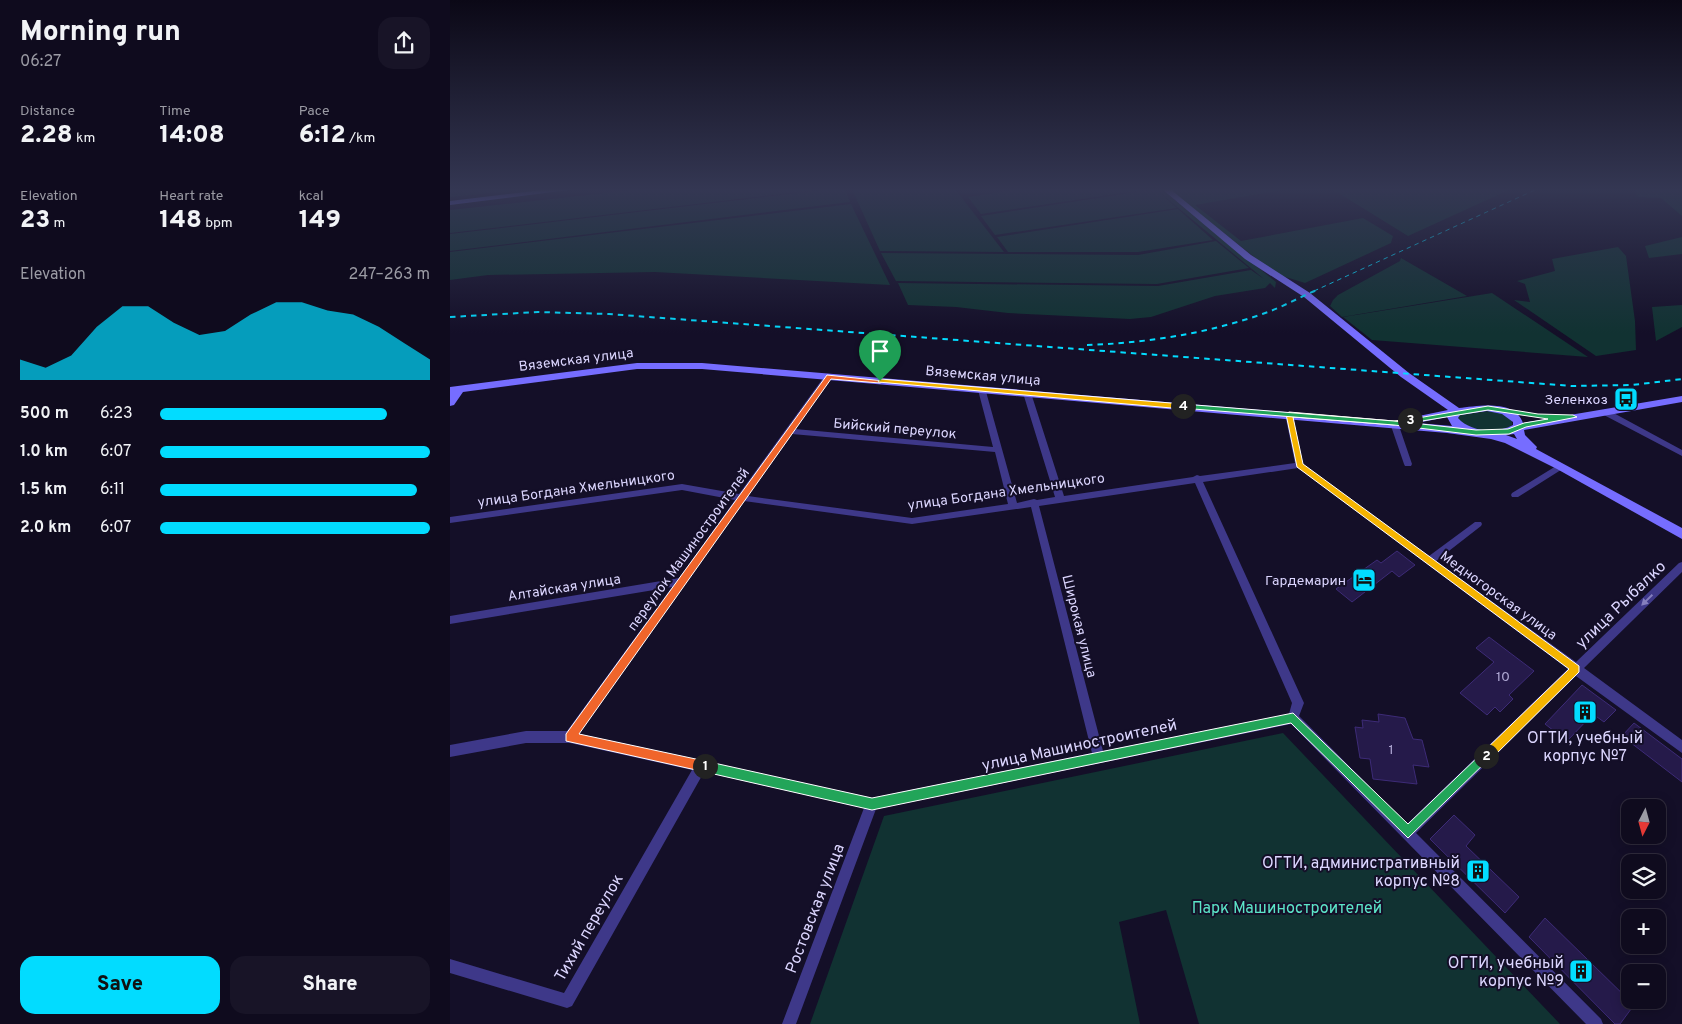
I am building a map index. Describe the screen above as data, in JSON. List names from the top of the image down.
{
  "streets": {
    "main road": ["Вяземская улица"],
    "street": [
      "Бийский переулок",
      "улица Богдана Хмельницкого",
      "переулок Машиностроителей",
      "Алтайская улица",
      "Медногорская улица",
      "улица Рыбалко",
      "Широкая улица",
      "улица Машиностроителей",
      "Ростовская улица",
      "Тихий переулок"
    ]
  },
  "crossings": [
    ["Вяземская улица", "переулок Машиностроителей"],
    ["Бийский переулок", "переулок Машиностроителей"],
    ["улица Богдана Хмельницкого", "переулок Машиностроителей"],
    ["улица Богдана Хмельницкого", "Медногорская улица"],
    ["улица Богдана Хмельницкого", "Широкая улица"],
    ["переулок Машиностроителей", "Алтайская улица"],
    ["переулок Машиностроителей", "улица Машиностроителей"],
    ["Медногорская улица", "улица Рыбалко"],
    ["Широкая улица", "улица Машиностроителей"],
    ["улица Машиностроителей", "Ростовская улица"],
    ["улица Машиностроителей", "Тихий переулок"]
  ],
  "one_way": ["улица Рыбалко"],
  "parks": ["Парк Машиностроителей"],
  "places": {
    "bus stop": ["Зеленхоз"],
    "hotel": ["Гардемарин"],
    "building": ["ОГТИ, учебный корпус №7", "ОГТИ, административный корпус №8", "ОГТИ, учебный корпус №9"]
  },
  "house_numbers": ["10", "1"],
  "north": "bottom",
  "page": {
    "heading": ["Morning run", "06:27"],
    "stats": [
      ["Distance", "2.28 km"],
      ["Time", "14:08"],
      ["Pace", "6:12 /km"],
      ["Elevation", "23 m"],
      ["Heart rate", "148 bpm"],
      ["kcal", "149"]
    ],
    "chart": ["Elevation", "247–263 m"],
    "pins": [
      "4",
      "3",
      "2",
      "1"
    ],
    "list": [
      {
        "name": "500 m",
        "note": "6:23"
      },
      {
        "name": "1.0 km",
        "note": "6:07"
      },
      {
        "name": "1.5 km",
        "note": "6:11"
      },
      {
        "name": "2.0 km",
        "note": "6:07"
      }
    ],
    "map_buttons": ["+", "−"],
    "buttons": ["Save", "Share"]
  }
}
